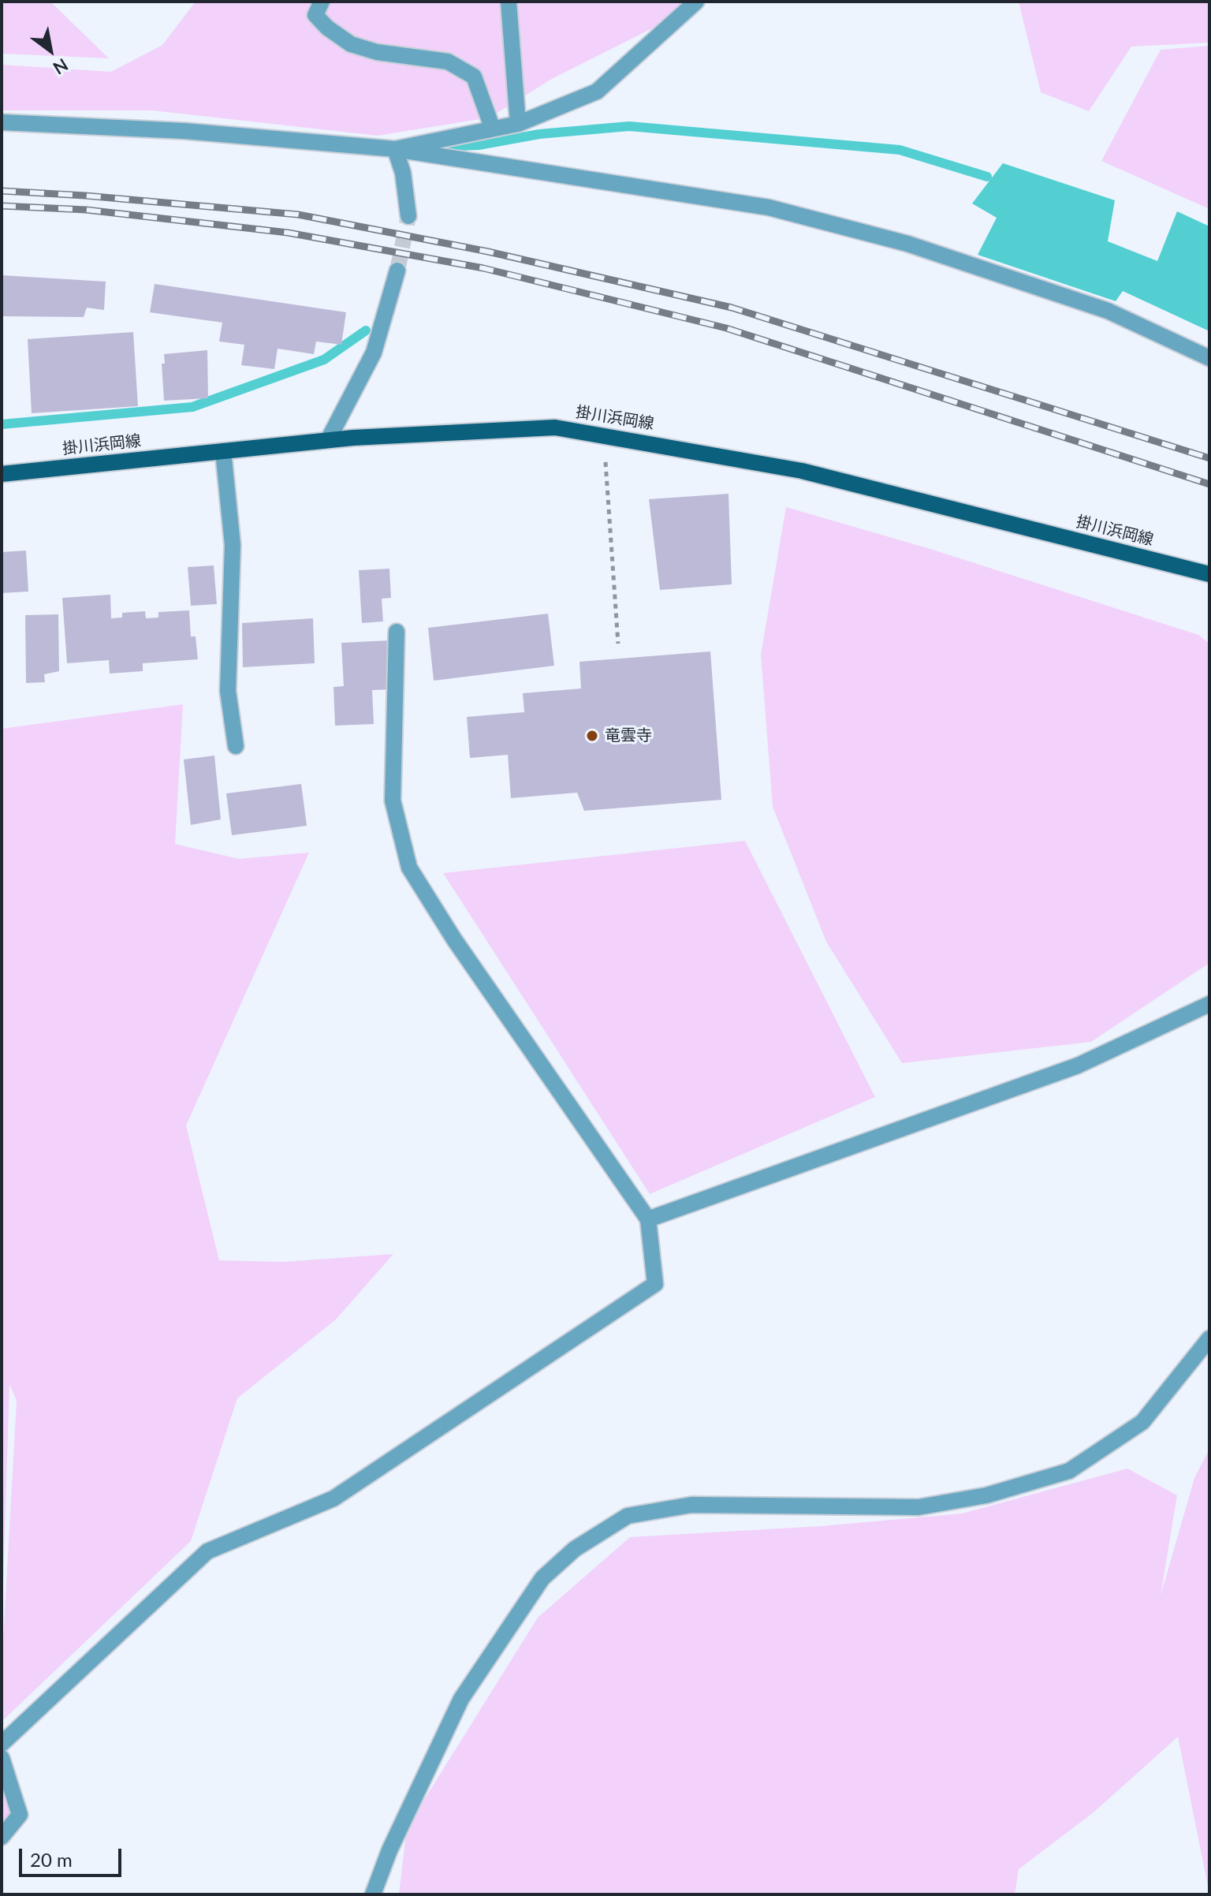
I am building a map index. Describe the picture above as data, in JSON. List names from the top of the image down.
{
  "streets": {
    "main road": ["掛川浜岡線"]
  },
  "places": ["竜雲寺"],
  "scale_bar": "20 m",
  "north": "bottom right"
}
